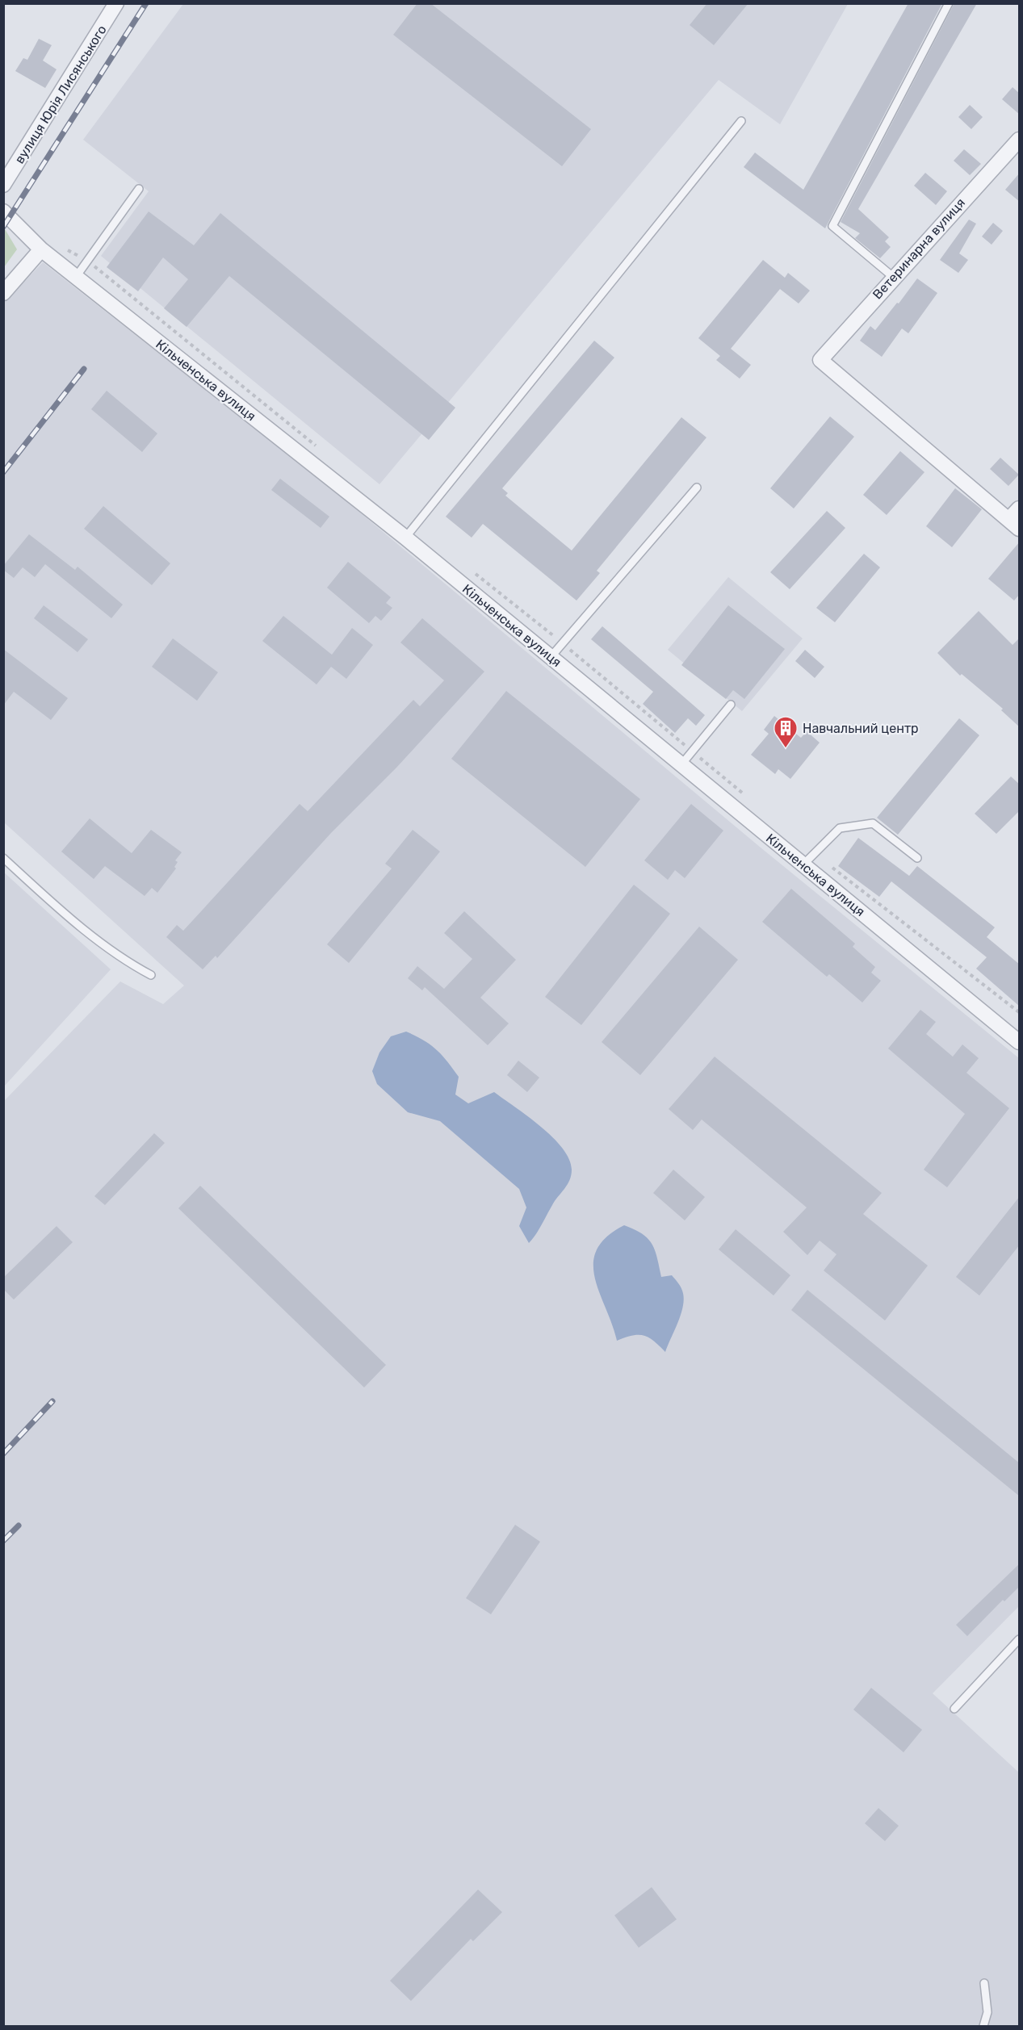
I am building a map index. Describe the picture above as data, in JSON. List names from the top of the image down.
{
  "streets": {
    "street": ["вулиця Юрія Лисянського", "Ветеринарна вулиця", "Кільченська вулиця"]
  },
  "places": {
    "building": ["Навчальний центр"]
  }
}
